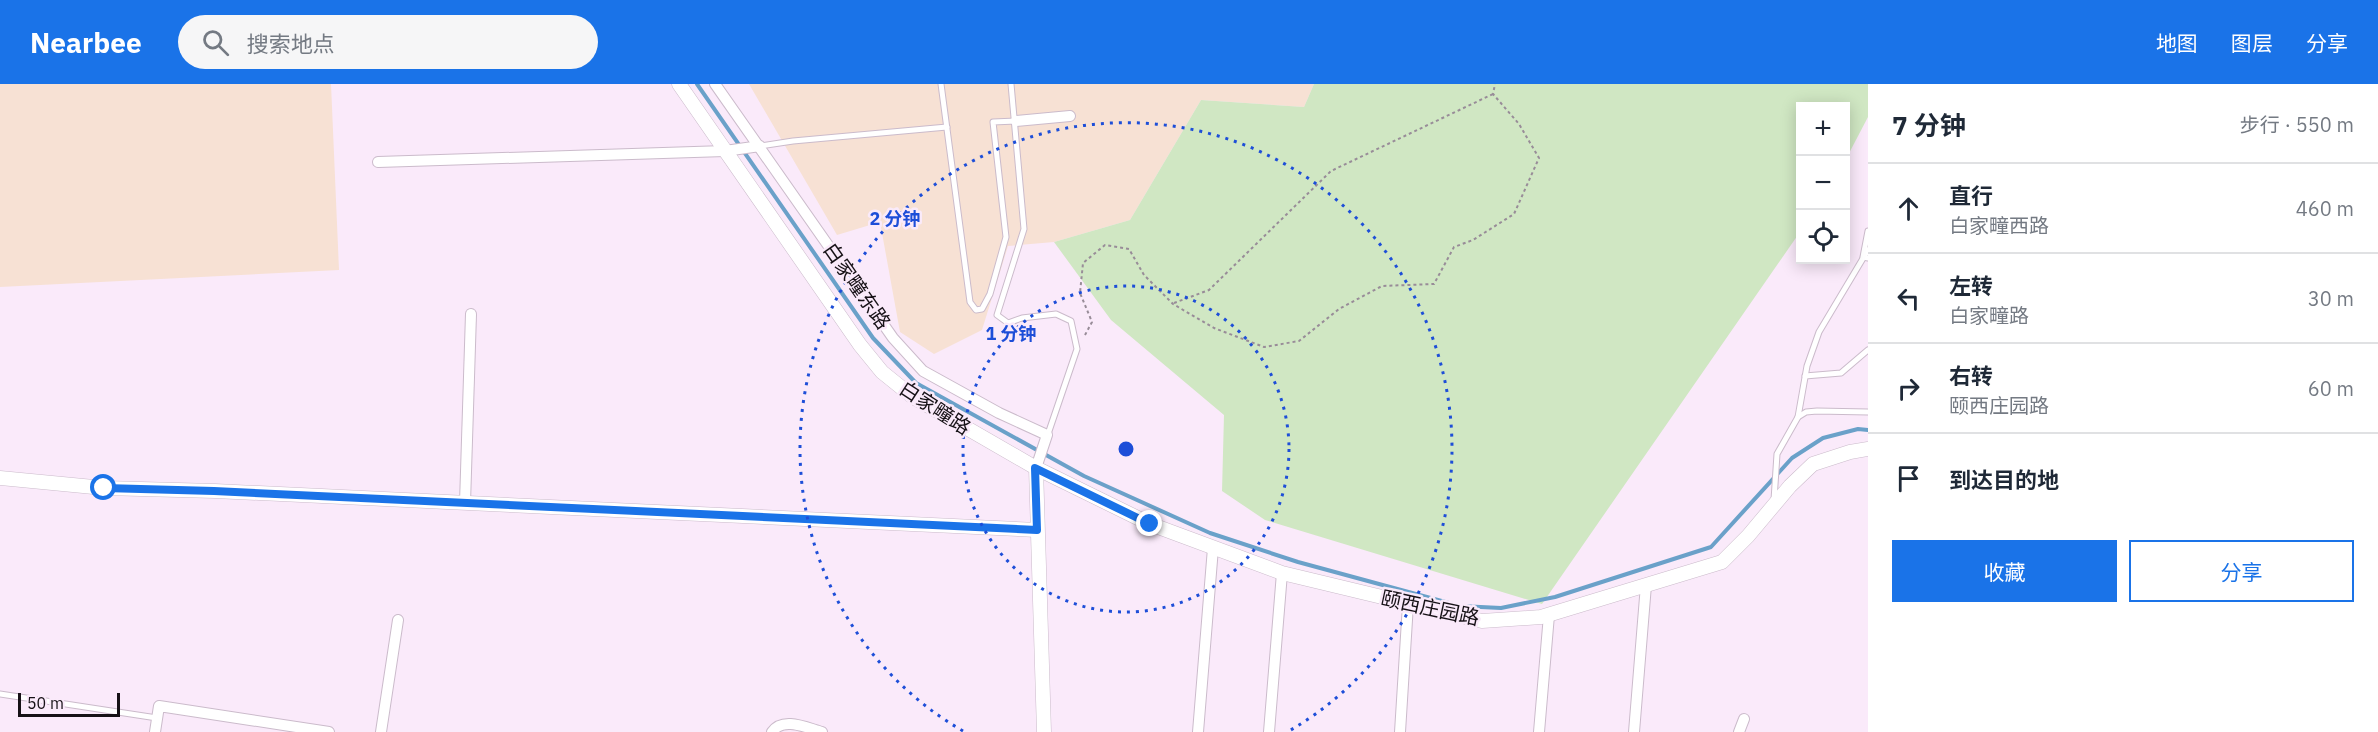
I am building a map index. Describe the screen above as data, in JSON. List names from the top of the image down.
{
  "streets": {
    "street": ["白家疃东路", "白家疃路", "颐西庄园路"]
  },
  "crossings": [
    ["白家疃路", "颐西庄园路"]
  ],
  "scale_bar": "50 m",
  "page": {
    "header": "Nearbee",
    "search": "搜索地点",
    "nav": ["地图", "图层", "分享"],
    "heading": ["7 分钟", "步行 · 550 m"],
    "map_buttons": ["+", "−"],
    "list": [
      ["直行", "白家疃西路", "460 m"],
      ["左转", "白家疃路", "30 m"],
      ["右转", "颐西庄园路", "60 m"],
      "到达目的地"
    ],
    "buttons": ["收藏", "分享"],
    "scale": "50 m"
  },
  "rings": ["2 分钟", "1 分钟"]
}
